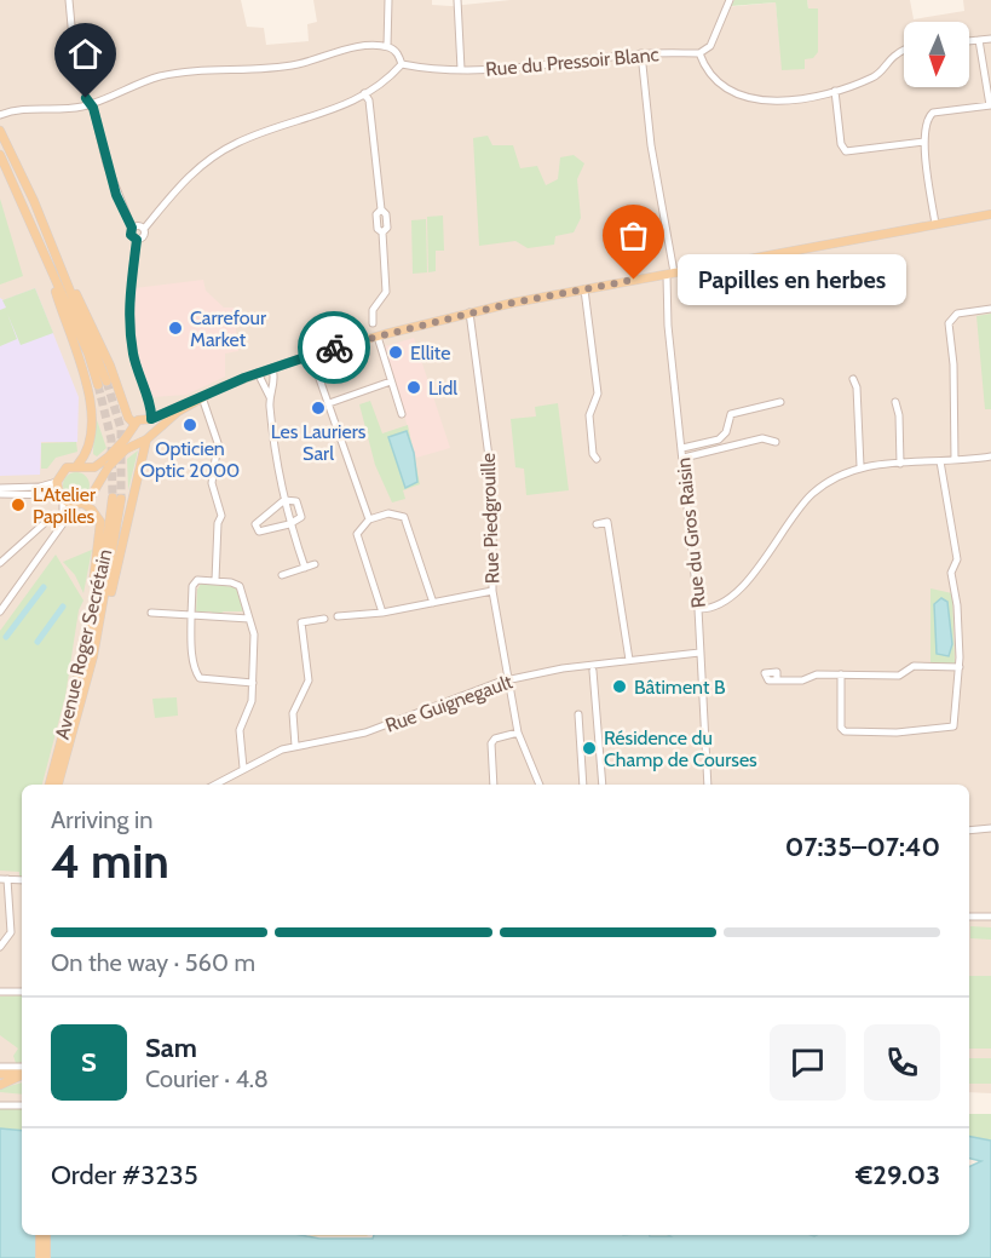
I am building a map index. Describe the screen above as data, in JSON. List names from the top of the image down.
{
  "streets": {
    "main road": ["Avenue Roger Secrétain"],
    "street": [
      "Rue du Pressoir Blanc",
      "Rue Piedgrouille",
      "Rue du Gros Raisin",
      "Rue Guignegault"
    ]
  },
  "crossings": [
    ["Rue du Pressoir Blanc", "Rue du Gros Raisin"],
    ["Rue Piedgrouille", "Rue Guignegault"],
    ["Rue du Gros Raisin", "Rue Guignegault"]
  ],
  "places": [
    "Papilles en herbes",
    "Carrefour Market",
    "Ellite",
    "Lidl",
    "Les Lauriers Sarl",
    "Opticien Optic 2000",
    "L'Atelier Papilles",
    "Bâtiment B",
    "Résidence du Champ de Courses"
  ],
  "north": "bottom",
  "page": {
    "bubble": "Papilles en herbes",
    "heading": ["4 min", "Arriving in", "07:35–07:40"],
    "panel": [
      "Sam",
      "Courier · 4.8",
      "Order #3235",
      "€29.03"
    ],
    "bar": "On the way · 560 m",
    "round": "S"
  }
}
